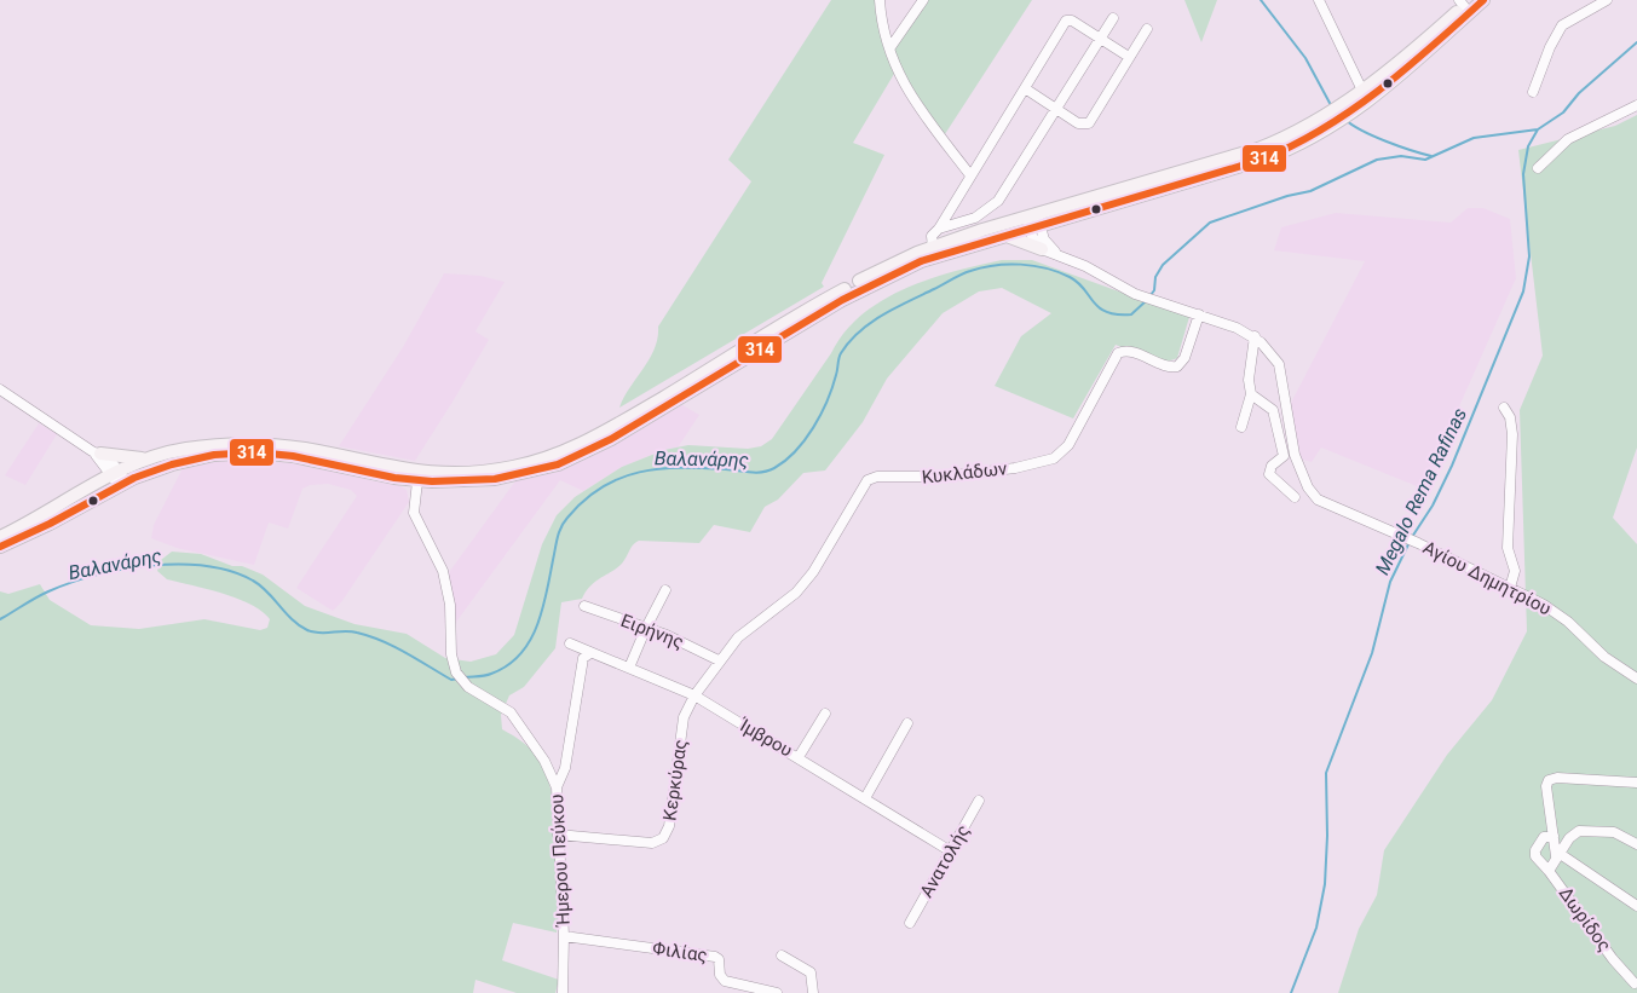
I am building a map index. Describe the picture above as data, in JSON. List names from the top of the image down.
{
  "streets": {
    "street": [
      "Κυκλάδων",
      "Αγίου Δημητρίου",
      "Ειρήνης",
      "Ίμβρου",
      "Κερκύρας",
      "Ήμερου Πεύκου",
      "Ανατολής",
      "Δωρίδος",
      "Φιλίας"
    ]
  },
  "crossings": [
    ["Κυκλάδων", "Αγίου Δημητρίου"],
    ["Κυκλάδων", "Ειρήνης"],
    ["Κυκλάδων", "Κερκύρας"],
    ["Ειρήνης", "Κερκύρας"],
    ["Ίμβρου", "Κερκύρας"],
    ["Ίμβρου", "Ανατολής"],
    ["Κερκύρας", "Ήμερου Πεύκου"],
    ["Ήμερου Πεύκου", "Φιλίας"]
  ],
  "water": ["Βαλανάρης", "Megalo Rema Rafinas"],
  "lines": ["transit line 314"]
}
